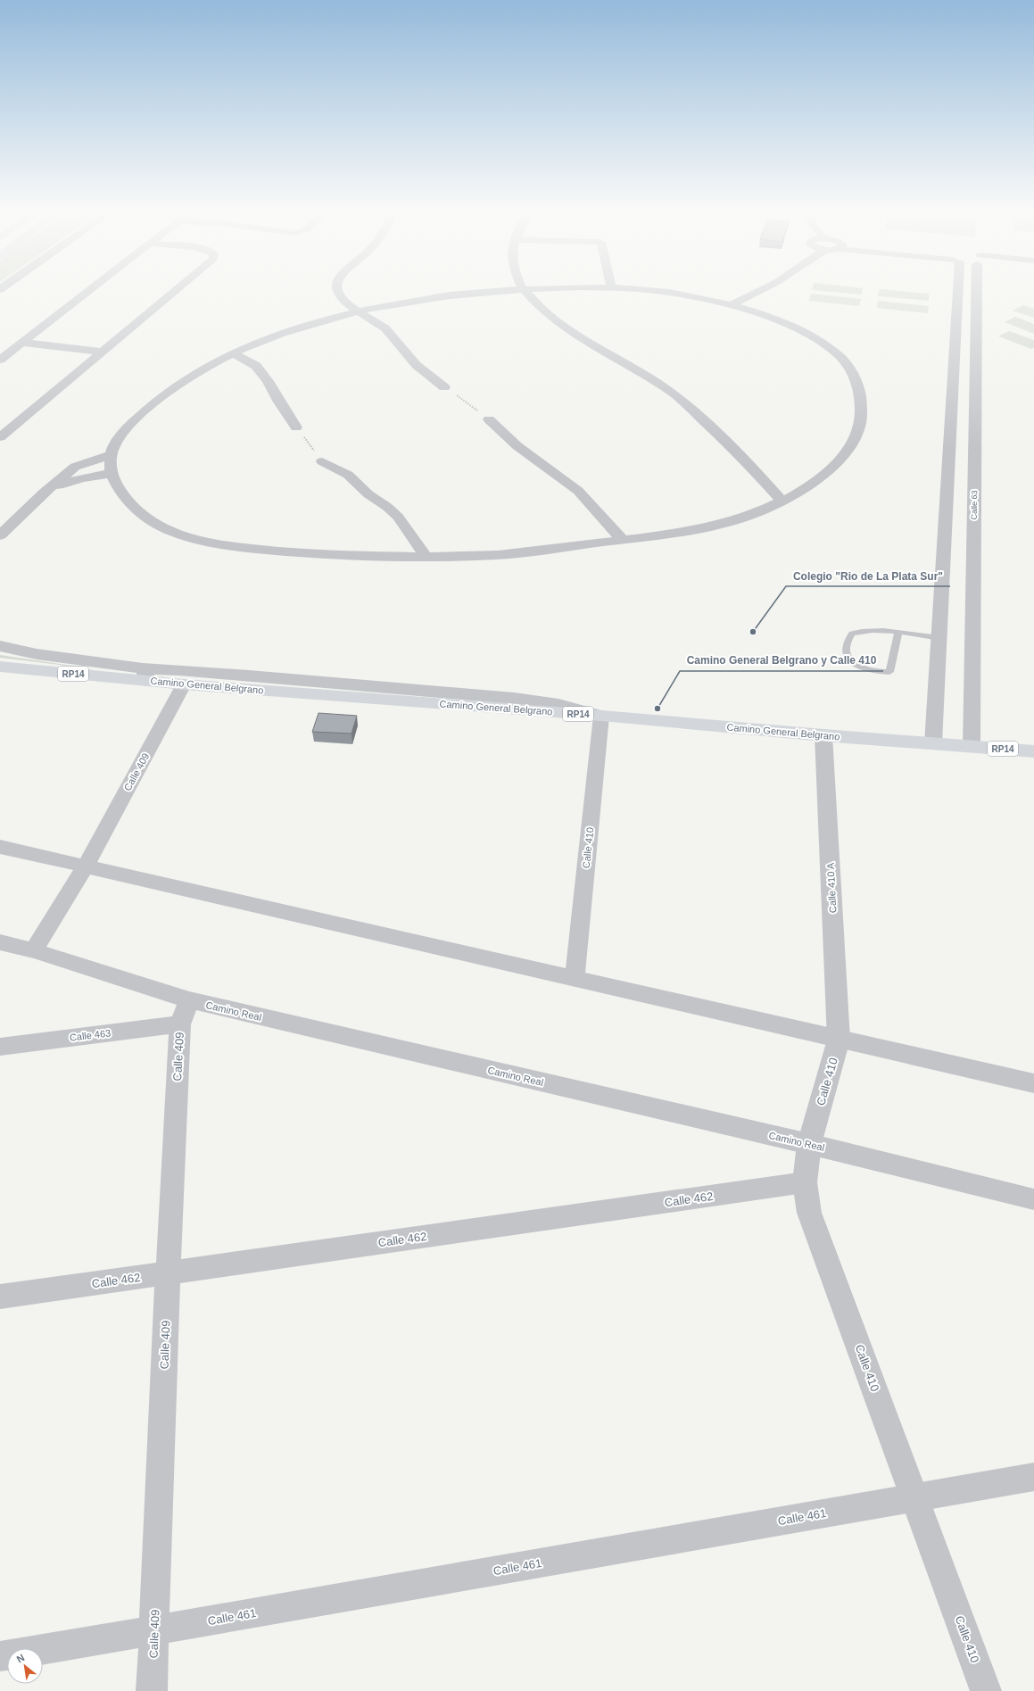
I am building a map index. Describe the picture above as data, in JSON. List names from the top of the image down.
{
  "streets": {
    "main road": ["RP14", "Camino General Belgrano"],
    "street": [
      "Calle 63",
      "Calle 409",
      "Calle 410",
      "Calle 410 A",
      "Camino Real",
      "Calle 463",
      "Calle 462",
      "Calle 461"
    ]
  },
  "crossings": [
    ["Calle 63", "Camino General Belgrano"],
    ["Camino General Belgrano", "Calle 409"],
    ["Camino General Belgrano", "Calle 410"],
    ["Camino General Belgrano", "Calle 410 A"],
    ["Calle 409", "Camino Real"],
    ["Calle 409", "Calle 463"],
    ["Calle 409", "Calle 462"],
    ["Calle 409", "Calle 461"],
    ["Calle 410", "Calle 410 A"],
    ["Calle 410", "Camino Real"],
    ["Calle 410", "Calle 462"],
    ["Calle 410", "Calle 461"]
  ],
  "places": ["Colegio \"Rio de La Plata Sur\"", "Camino General Belgrano y Calle 410"],
  "north": "top left"
}
